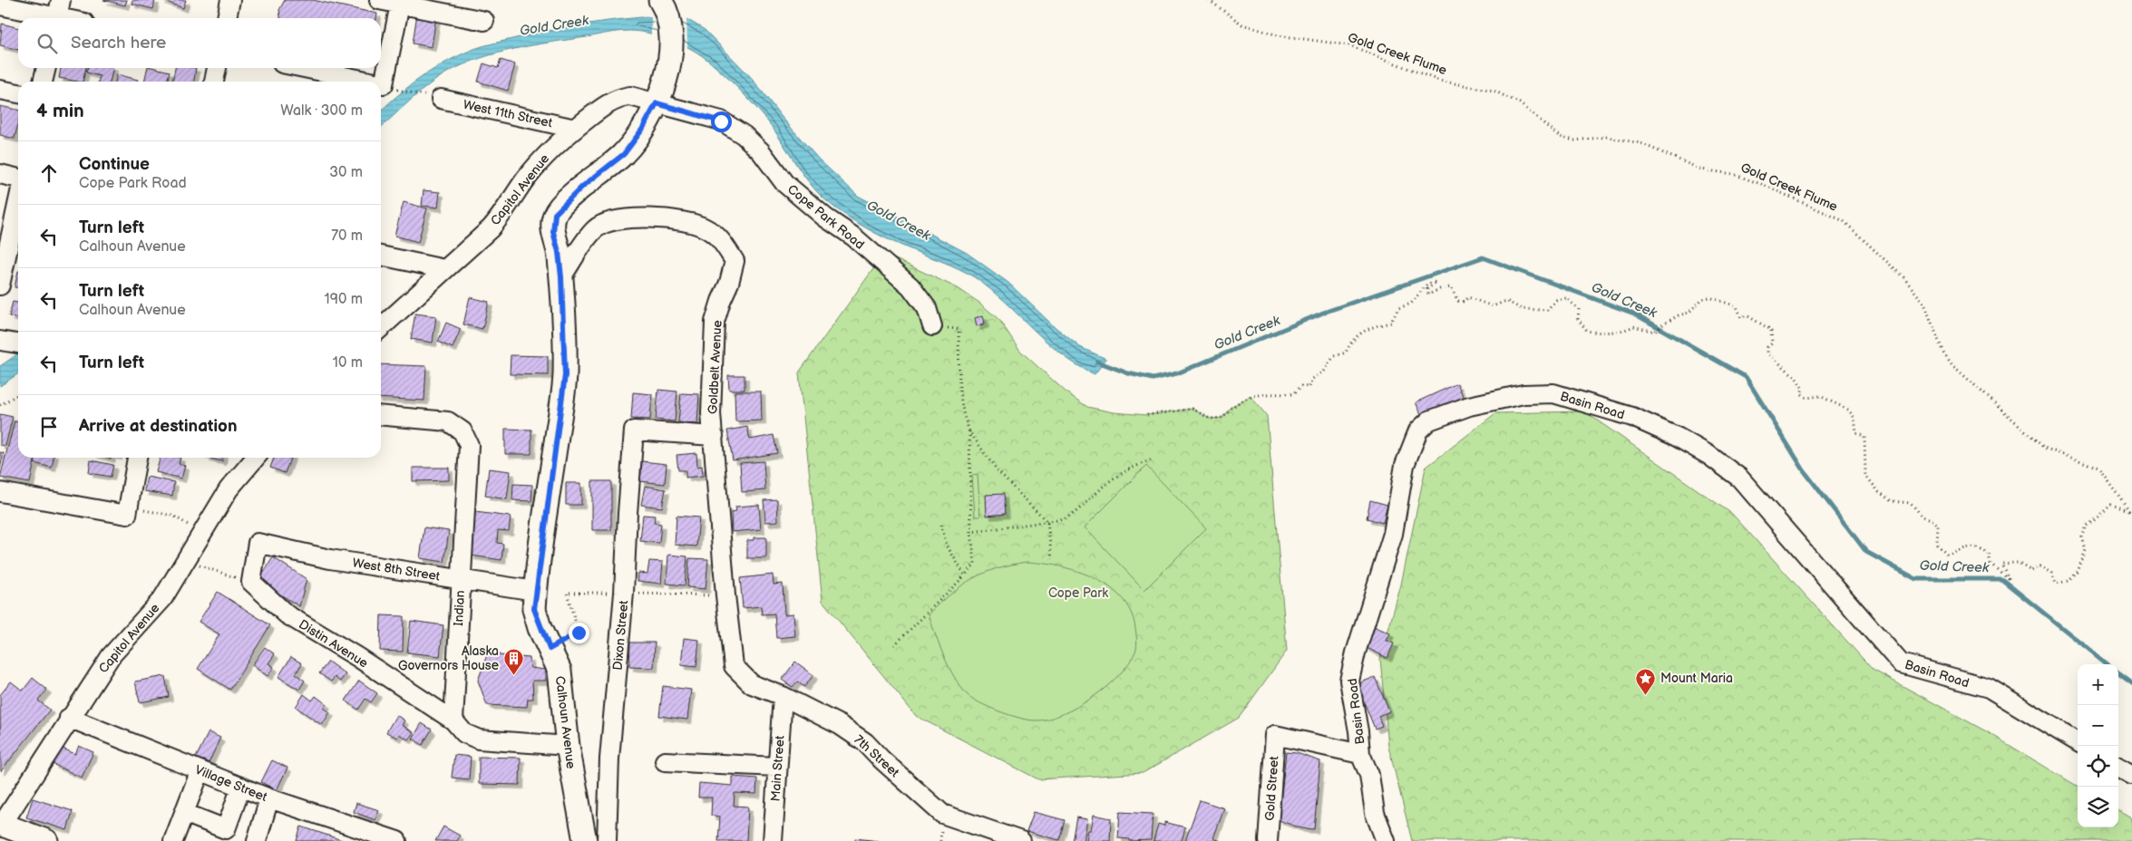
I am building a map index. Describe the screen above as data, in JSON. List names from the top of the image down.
{
  "streets": {
    "main road": ["Calhoun Avenue"],
    "street": [
      "West 11th Street",
      "Capitol Avenue",
      "Cope Park Road",
      "Goldbelt Avenue",
      "Basin Road",
      "West 8th Street",
      "Indian",
      "Dixon Street",
      "Distin Avenue",
      "7th Street",
      "Main Street",
      "Village Street",
      "Gold Street"
    ],
    "path": ["Gold Creek Flume"]
  },
  "crossings": [
    ["West 11th Street", "Capitol Avenue"],
    ["Capitol Avenue", "Cope Park Road"],
    ["Capitol Avenue", "Calhoun Avenue"],
    ["Capitol Avenue", "Village Street"],
    ["Cope Park Road", "Calhoun Avenue"],
    ["Goldbelt Avenue", "Dixon Street"],
    ["Goldbelt Avenue", "Calhoun Avenue"],
    ["Goldbelt Avenue", "7th Street"],
    ["Basin Road", "Gold Street"],
    ["West 8th Street", "Indian"],
    ["West 8th Street", "Distin Avenue"],
    ["West 8th Street", "Calhoun Avenue"],
    ["Indian", "Distin Avenue"],
    ["7th Street", "Main Street"]
  ],
  "water": ["Gold Creek"],
  "parks": ["Cope Park"],
  "places": {
    "building": ["Alaska Governors House"],
    "place": ["Mount Maria"]
  },
  "page": {
    "search": "Search here",
    "heading": ["4 min", "Walk · 300 m"],
    "list": [
      ["Continue", "Cope Park Road", "30 m"],
      ["Turn left", "Calhoun Avenue", "70 m"],
      ["Turn left", "Calhoun Avenue", "190 m"],
      ["Turn left", "10 m"],
      "Arrive at destination"
    ],
    "map_buttons": ["+", "−"]
  }
}
